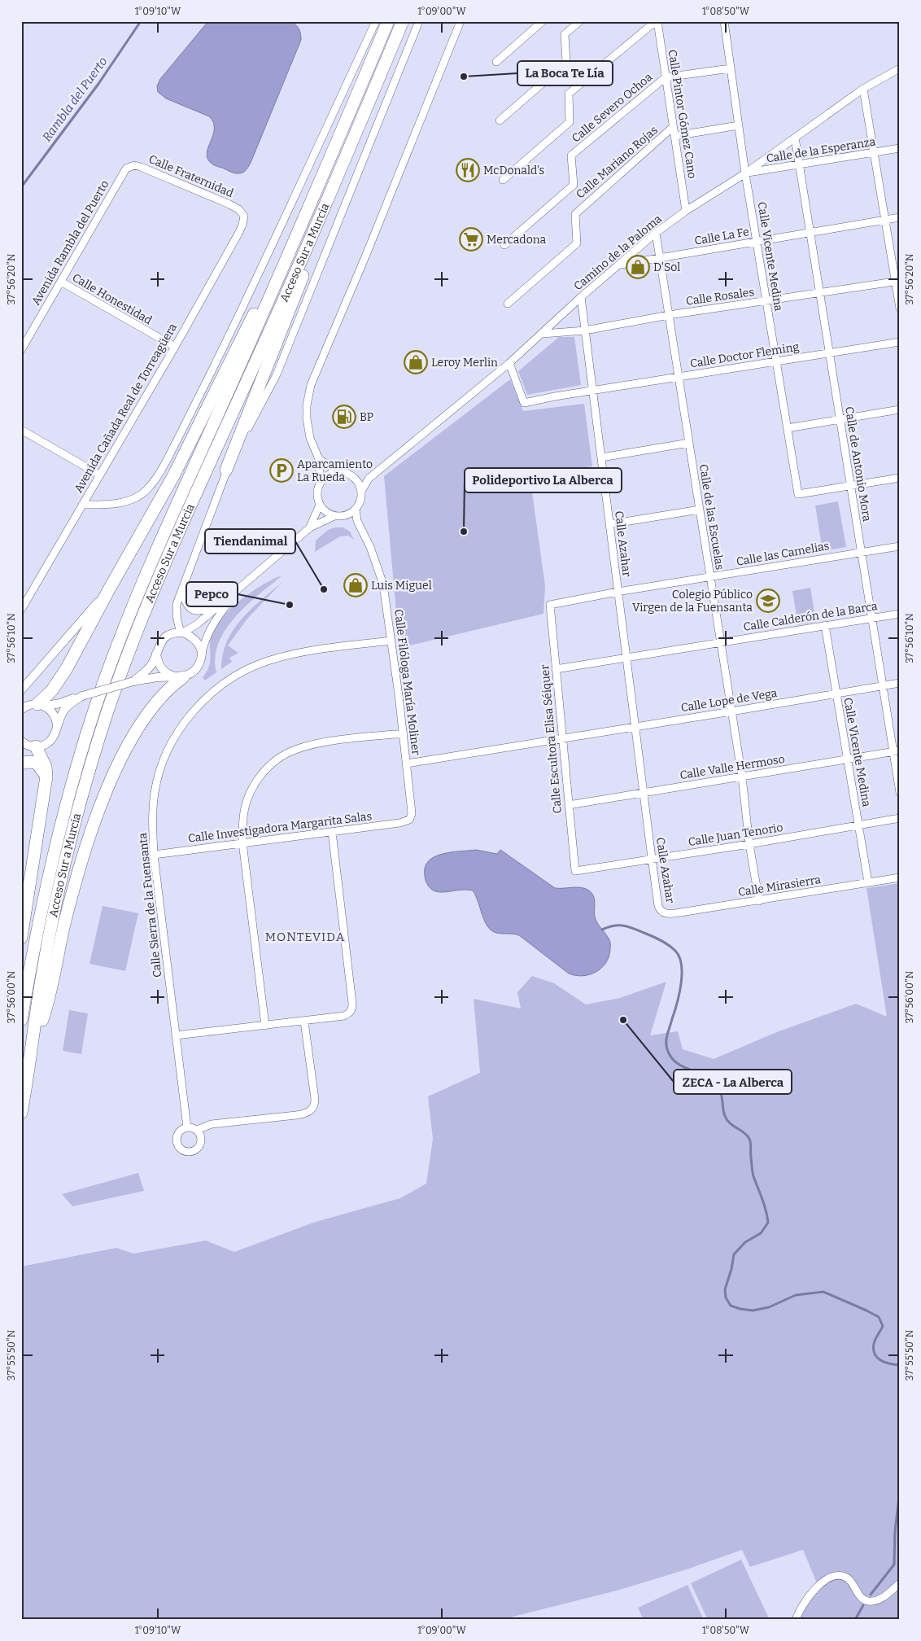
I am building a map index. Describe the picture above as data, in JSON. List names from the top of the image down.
{
  "streets": {
    "highway": ["Acceso Sur a Murcia"],
    "street": [
      "Calle Severo Ochoa",
      "Calle Pintor Gómez Cano",
      "Calle de la Esperanza",
      "Calle Mariano Rojas",
      "Calle Fraternidad",
      "Calle La Fe",
      "Avenida Rambla del Puerto",
      "Camino de la Paloma",
      "Calle Vicente Medina",
      "Calle Rosales",
      "Calle Honestidad",
      "Calle Doctor Fleming",
      "Avenida Cañada Real de Torreagüera",
      "Calle de Antonio Mora",
      "Calle de las Escuelas",
      "Calle Azahar",
      "Calle las Camelias",
      "Calle Calderón de la Barca",
      "Calle Filóloga María Moliner",
      "Calle Lope de Vega",
      "Calle Escultora Elisa Séiquer",
      "Calle Valle Hermoso",
      "Calle Investigadora Margarita Salas",
      "Calle Juan Tenorio",
      "Calle Mirasierra",
      "Calle Sierra de la Fuensanta"
    ]
  },
  "crossings": [
    ["Calle Severo Ochoa", "Calle Pintor Gómez Cano"],
    ["Calle Pintor Gómez Cano", "Calle Mariano Rojas"],
    ["Calle Pintor Gómez Cano", "Camino de la Paloma"],
    ["Calle de la Esperanza", "Camino de la Paloma"],
    ["Calle de la Esperanza", "Calle Vicente Medina"],
    ["Calle de la Esperanza", "Calle de Antonio Mora"],
    ["Calle Fraternidad", "Avenida Rambla del Puerto"],
    ["Calle Fraternidad", "Avenida Cañada Real de Torreagüera"],
    ["Calle La Fe", "Camino de la Paloma"],
    ["Calle La Fe", "Calle Vicente Medina"],
    ["Calle La Fe", "Calle de Antonio Mora"],
    ["Calle La Fe", "Calle de las Escuelas"],
    ["Avenida Rambla del Puerto", "Calle Honestidad"],
    ["Camino de la Paloma", "Calle Vicente Medina"],
    ["Camino de la Paloma", "Calle Rosales"],
    ["Camino de la Paloma", "Calle Doctor Fleming"],
    ["Camino de la Paloma", "Calle de Antonio Mora"],
    ["Camino de la Paloma", "Calle de las Escuelas"],
    ["Camino de la Paloma", "Calle Azahar"],
    ["Camino de la Paloma", "Calle Filóloga María Moliner"],
    ["Calle Vicente Medina", "Calle Rosales"],
    ["Calle Vicente Medina", "Calle Doctor Fleming"],
    ["Calle Vicente Medina", "Calle de Antonio Mora"],
    ["Calle Vicente Medina", "Calle Calderón de la Barca"],
    ["Calle Vicente Medina", "Calle Lope de Vega"],
    ["Calle Vicente Medina", "Calle Valle Hermoso"],
    ["Calle Vicente Medina", "Calle Juan Tenorio"],
    ["Calle Vicente Medina", "Calle Mirasierra"],
    ["Calle Rosales", "Calle de Antonio Mora"],
    ["Calle Rosales", "Calle de las Escuelas"],
    ["Calle Rosales", "Calle Azahar"],
    ["Calle Honestidad", "Avenida Cañada Real de Torreagüera"],
    ["Calle Doctor Fleming", "Calle de Antonio Mora"],
    ["Calle Doctor Fleming", "Calle de las Escuelas"],
    ["Calle Doctor Fleming", "Calle Azahar"],
    ["Calle de Antonio Mora", "Calle las Camelias"],
    ["Calle de Antonio Mora", "Calle Calderón de la Barca"],
    ["Calle de Antonio Mora", "Calle Lope de Vega"],
    ["Calle de Antonio Mora", "Calle Valle Hermoso"],
    ["Calle de las Escuelas", "Calle las Camelias"],
    ["Calle de las Escuelas", "Calle Calderón de la Barca"],
    ["Calle de las Escuelas", "Calle Lope de Vega"],
    ["Calle de las Escuelas", "Calle Valle Hermoso"],
    ["Calle de las Escuelas", "Calle Juan Tenorio"],
    ["Calle de las Escuelas", "Calle Mirasierra"],
    ["Calle Azahar", "Calle las Camelias"],
    ["Calle Azahar", "Calle Calderón de la Barca"],
    ["Calle Azahar", "Calle Lope de Vega"],
    ["Calle Azahar", "Calle Valle Hermoso"],
    ["Calle Azahar", "Calle Juan Tenorio"],
    ["Calle Azahar", "Calle Mirasierra"],
    ["Calle las Camelias", "Calle Escultora Elisa Séiquer"],
    ["Calle Calderón de la Barca", "Calle Escultora Elisa Séiquer"],
    ["Calle Filóloga María Moliner", "Calle Lope de Vega"],
    ["Calle Filóloga María Moliner", "Calle Investigadora Margarita Salas"],
    ["Calle Filóloga María Moliner", "Calle Sierra de la Fuensanta"],
    ["Calle Lope de Vega", "Calle Escultora Elisa Séiquer"],
    ["Calle Escultora Elisa Séiquer", "Calle Valle Hermoso"],
    ["Calle Escultora Elisa Séiquer", "Calle Juan Tenorio"],
    ["Calle Investigadora Margarita Salas", "Calle Sierra de la Fuensanta"]
  ],
  "districts": ["MONTEVIDA"],
  "water": ["Rambla del Puerto"],
  "places": {
    "other": [
      "La Boca Te Lía",
      "Polideportivo La Alberca",
      "Tiendanimal",
      "Pepco",
      "ZECA - La Alberca"
    ],
    "restaurant": ["McDonald's"],
    "supermarket": ["Mercadona"],
    "shop": ["D'Sol", "Leroy Merlin", "Luis Miguel"],
    "fuel station": ["BP"],
    "parking": ["Aparcamiento La Rueda"],
    "school or university": ["Colegio Público Virgen de la Fuensanta"]
  },
  "coordinates": [
    "1°09'10\"W",
    "1°09'00\"W",
    "1°08'50\"W",
    "37°56'20\"N",
    "37°56'10\"N",
    "37°56'00\"N",
    "37°55'50\"N"
  ]
}
